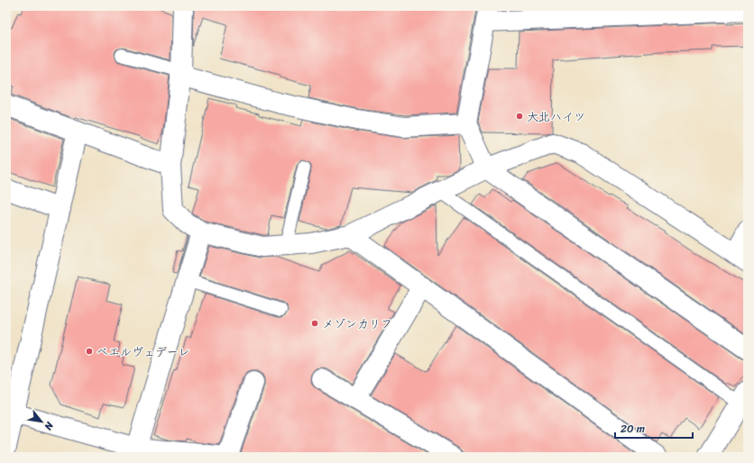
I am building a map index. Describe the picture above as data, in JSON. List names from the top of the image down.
{
  "places": ["大北ハイツ", "メゾンカリフ", "ベエルヴェデーレ"],
  "scale_bar": "20 m",
  "north": "bottom right"
}
